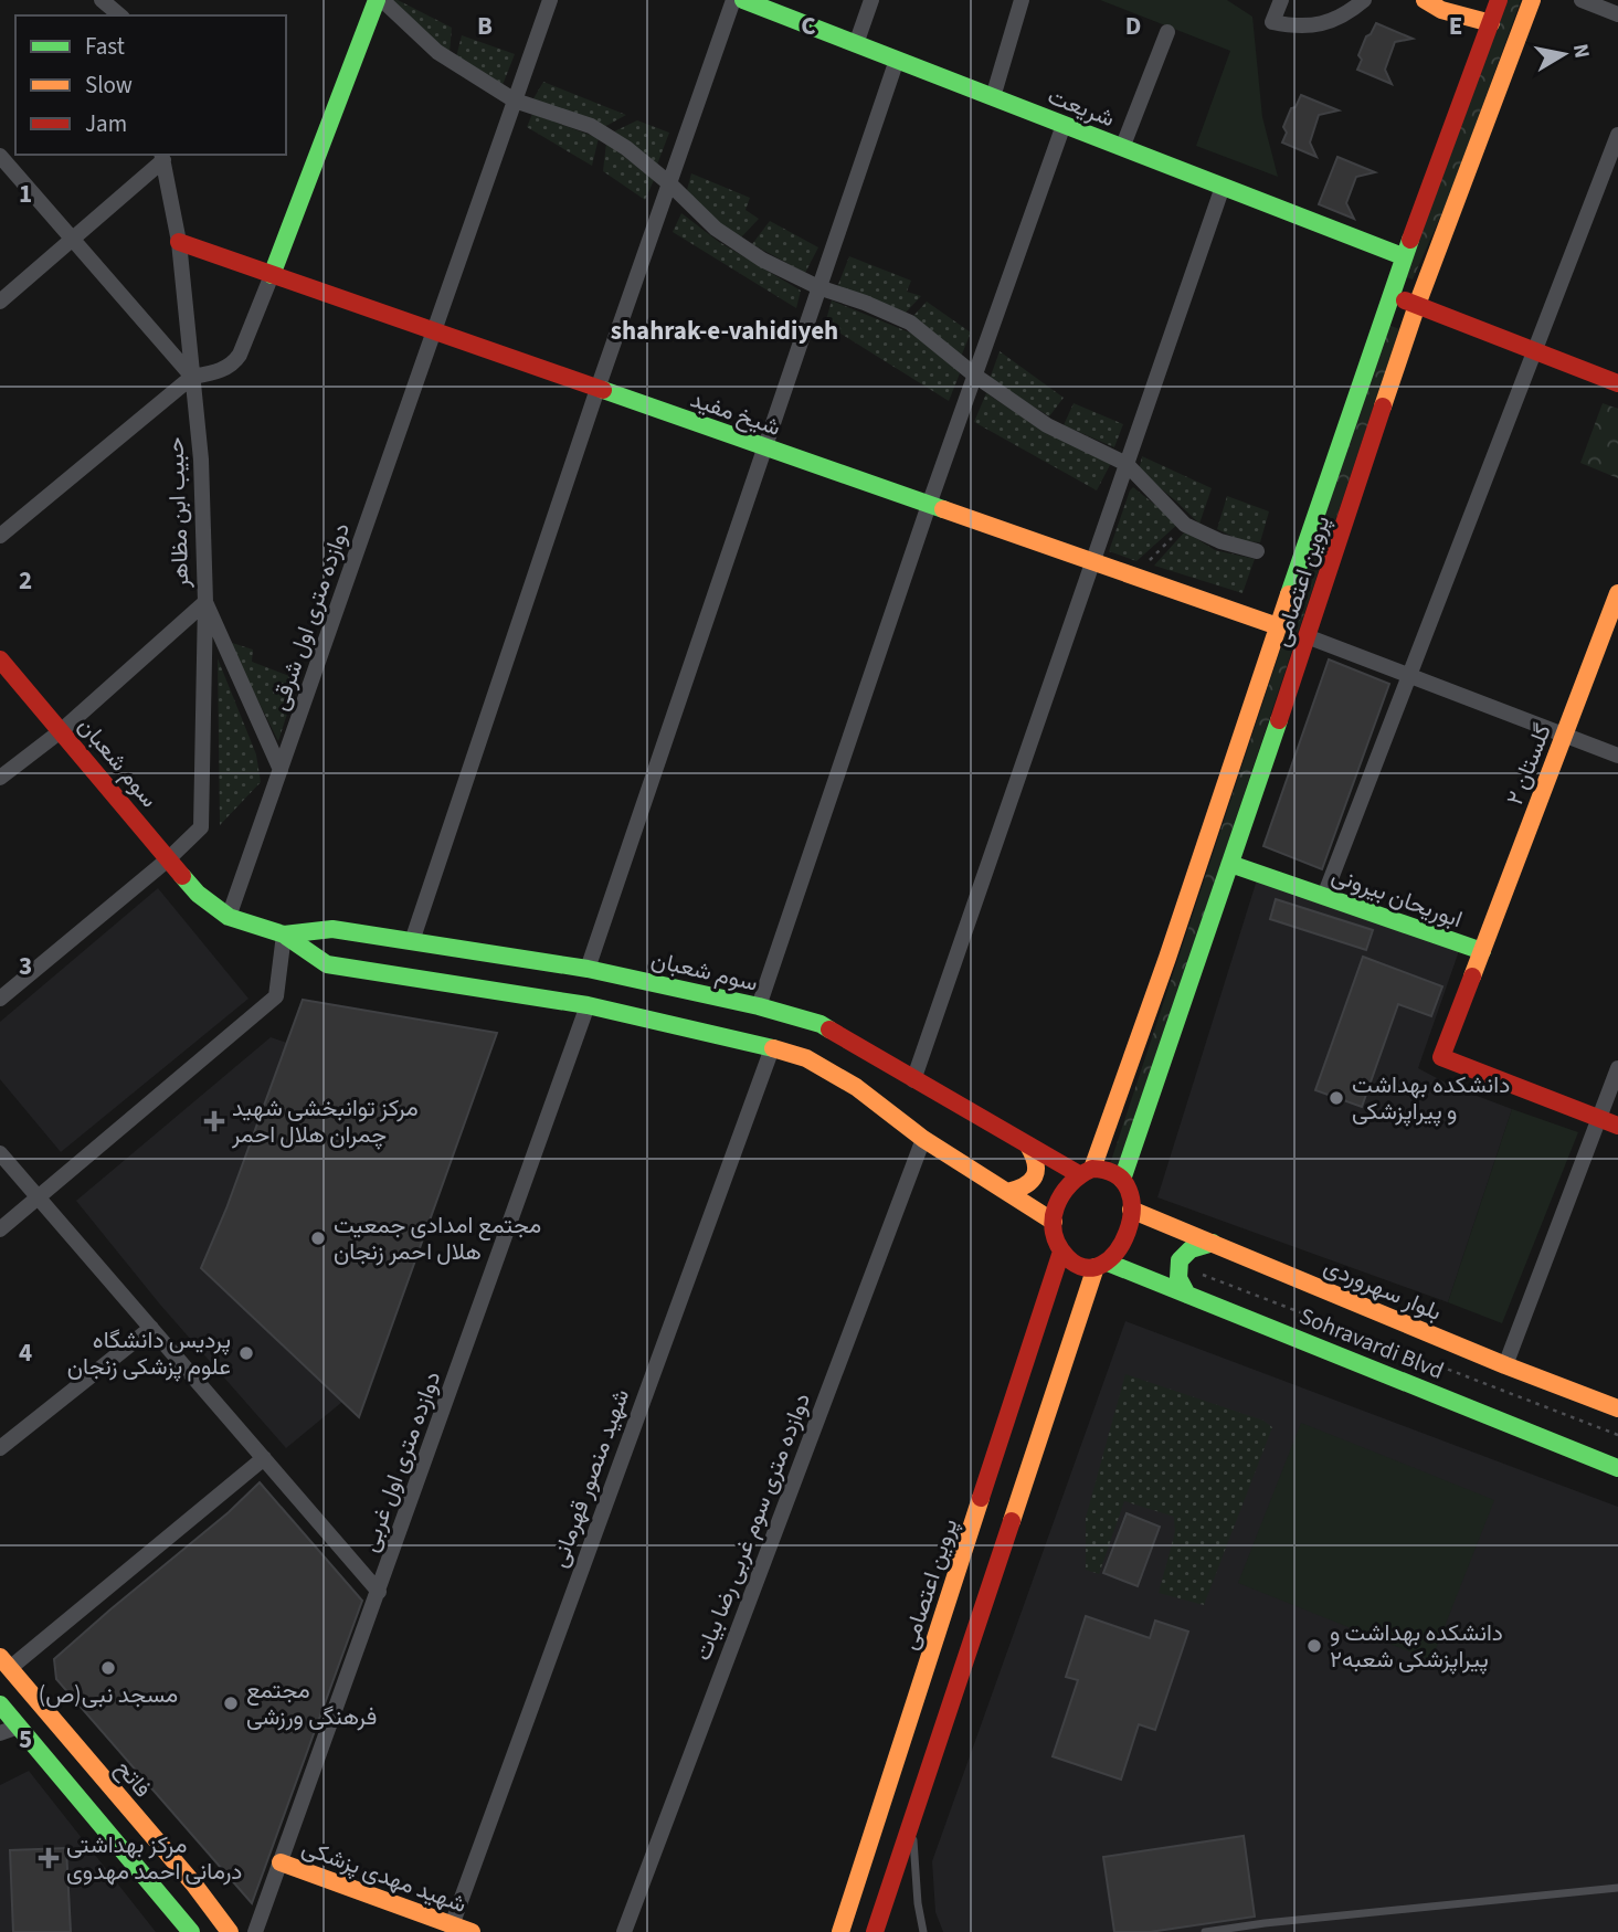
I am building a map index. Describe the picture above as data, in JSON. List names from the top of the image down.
{
  "streets": {
    "main road": [
      "شریعت",
      "شیخ مفید",
      "پروین اعتصامی",
      "سوم شعبان",
      "گلستان ۲",
      "ابوریحان بیرونی",
      "بلوار سهروردی",
      "Sohravardi Blvd",
      "فاتح",
      "شهید مهدی پزشکی"
    ],
    "street": [
      "حبیب ابن مظاهر",
      "دوازده متری اول شرقی",
      "دوازده متری اول غربی",
      "شهید منصور قهرمانی",
      "دوازده متری سوم غربی رضا بیات"
    ]
  },
  "crossings": [
    ["شریعت", "پروین اعتصامی"],
    ["شیخ مفید", "حبیب ابن مظاهر"],
    ["شیخ مفید", "پروین اعتصامی"],
    ["شیخ مفید", "دوازده متری اول شرقی"],
    ["حبیب ابن مظاهر", "سوم شعبان"],
    ["پروین اعتصامی", "سوم شعبان"],
    ["پروین اعتصامی", "ابوریحان بیرونی"],
    ["پروین اعتصامی", "بلوار سهروردی"],
    ["پروین اعتصامی", "Sohravardi Blvd"],
    ["دوازده متری اول شرقی", "سوم شعبان"],
    ["سوم شعبان", "بلوار سهروردی"],
    ["سوم شعبان", "Sohravardi Blvd"],
    ["سوم شعبان", "دوازده متری اول غربی"],
    ["سوم شعبان", "شهید منصور قهرمانی"],
    ["سوم شعبان", "دوازده متری سوم غربی رضا بیات"],
    ["گلستان ۲", "ابوریحان بیرونی"],
    ["بلوار سهروردی", "Sohravardi Blvd"],
    ["دوازده متری اول غربی", "شهید مهدی پزشکی"],
    ["شهید منصور قهرمانی", "شهید مهدی پزشکی"]
  ],
  "districts": ["shahrak-e-vahidiyeh"],
  "places": {
    "other": [
      "دانشکده بهداشت و پیراپزشکی",
      "مجتمع امدادی جمعیت هلال احمر زنجان",
      "پردیس دانشگاه علوم پزشکى زنجان",
      "دانشکده بهداشت و پیراپزشکى شعبه۲",
      "مسجد نبی(ص)",
      "مجتمع فرهنگی ورزشی"
    ],
    "health": ["مرکز توانبخشی شهید چمران هلال احمر", "مرکز بهداشتی درمانی احمد مهدوی"]
  },
  "legend": ["Fast", "Slow", "Jam"],
  "north": "right",
  "grid": {
    "columns": [
      "B",
      "C",
      "D",
      "E"
    ],
    "rows": [
      "1",
      "2",
      "3",
      "4",
      "5"
    ]
  }
}
